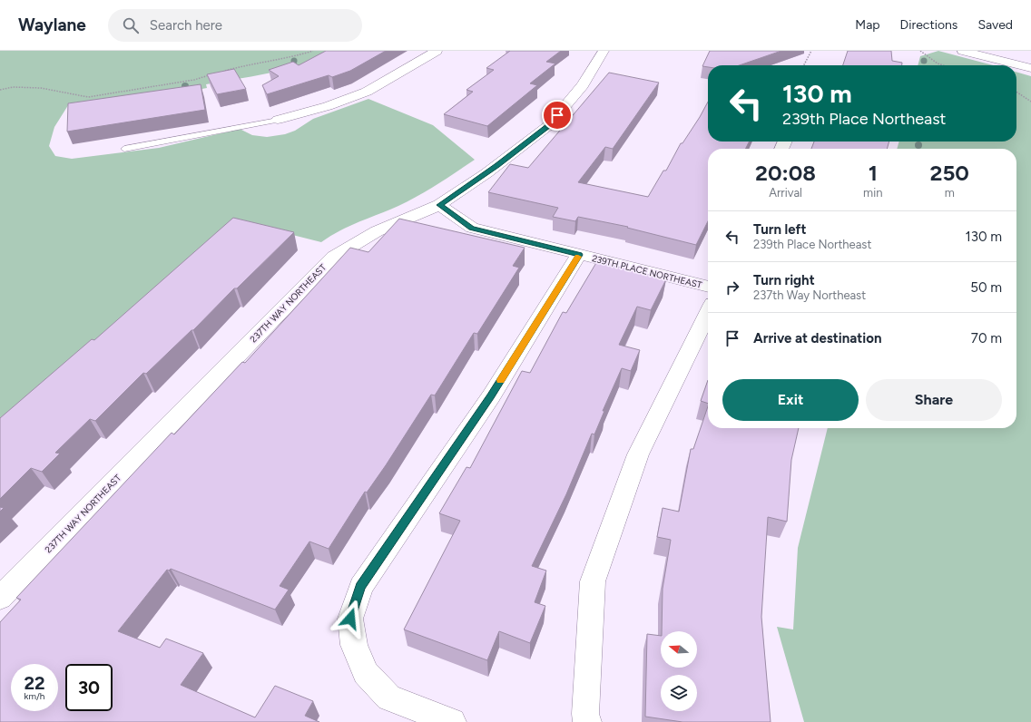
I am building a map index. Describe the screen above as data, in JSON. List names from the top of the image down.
{
  "streets": {
    "street": ["239TH PLACE NORTHEAST", "237TH WAY NORTHEAST"]
  },
  "crossings": [
    ["239TH PLACE NORTHEAST", "237TH WAY NORTHEAST"]
  ],
  "north": "left",
  "page": {
    "header": "Waylane",
    "search": "Search here",
    "nav": ["Map", "Directions", "Saved"],
    "turn": ["130 m", "239th Place Northeast"],
    "eta": [
      "20:08",
      "Arrival",
      "1",
      "min",
      "250",
      "m"
    ],
    "list": [
      {
        "name": "Turn left",
        "note": "239th Place Northeast",
        "value": "130 m"
      },
      {
        "name": "Turn right",
        "note": "237th Way Northeast",
        "value": "50 m"
      },
      {
        "name": "Arrive at destination",
        "value": "70 m"
      }
    ],
    "buttons": ["Exit", "Share"],
    "speed": "22 km/h",
    "limit": "30"
  }
}
